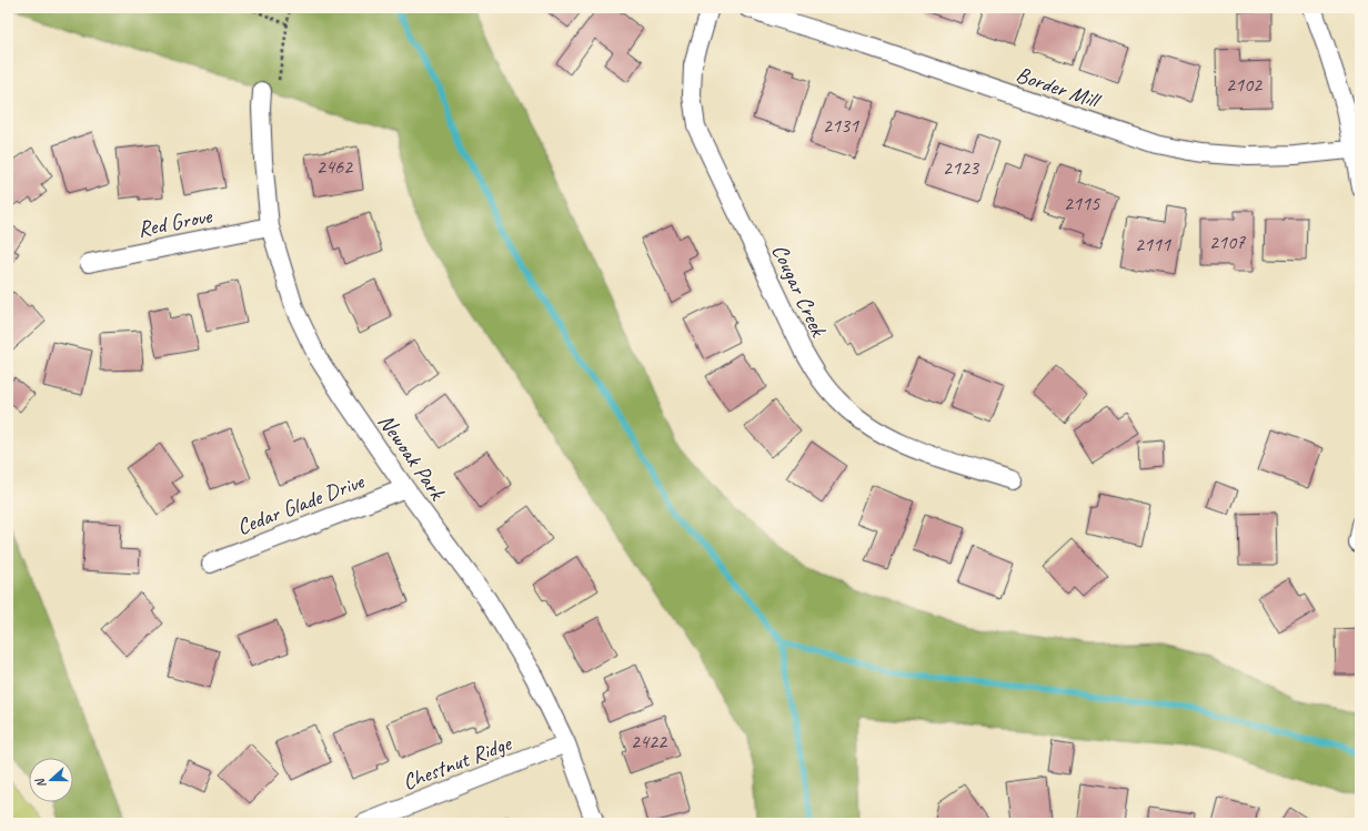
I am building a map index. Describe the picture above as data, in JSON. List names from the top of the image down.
{
  "streets": {
    "street": [
      "Border Mill",
      "Red Grove",
      "Cougar Creek",
      "Newoak Park",
      "Cedar Glade Drive",
      "Chestnut Ridge"
    ]
  },
  "crossings": [
    ["Red Grove", "Newoak Park"],
    ["Newoak Park", "Cedar Glade Drive"],
    ["Newoak Park", "Chestnut Ridge"]
  ],
  "house_numbers": [
    "2102",
    "2131",
    "2462",
    "2123",
    "2115",
    "2107",
    "2111",
    "2422"
  ],
  "north": "left"
}
